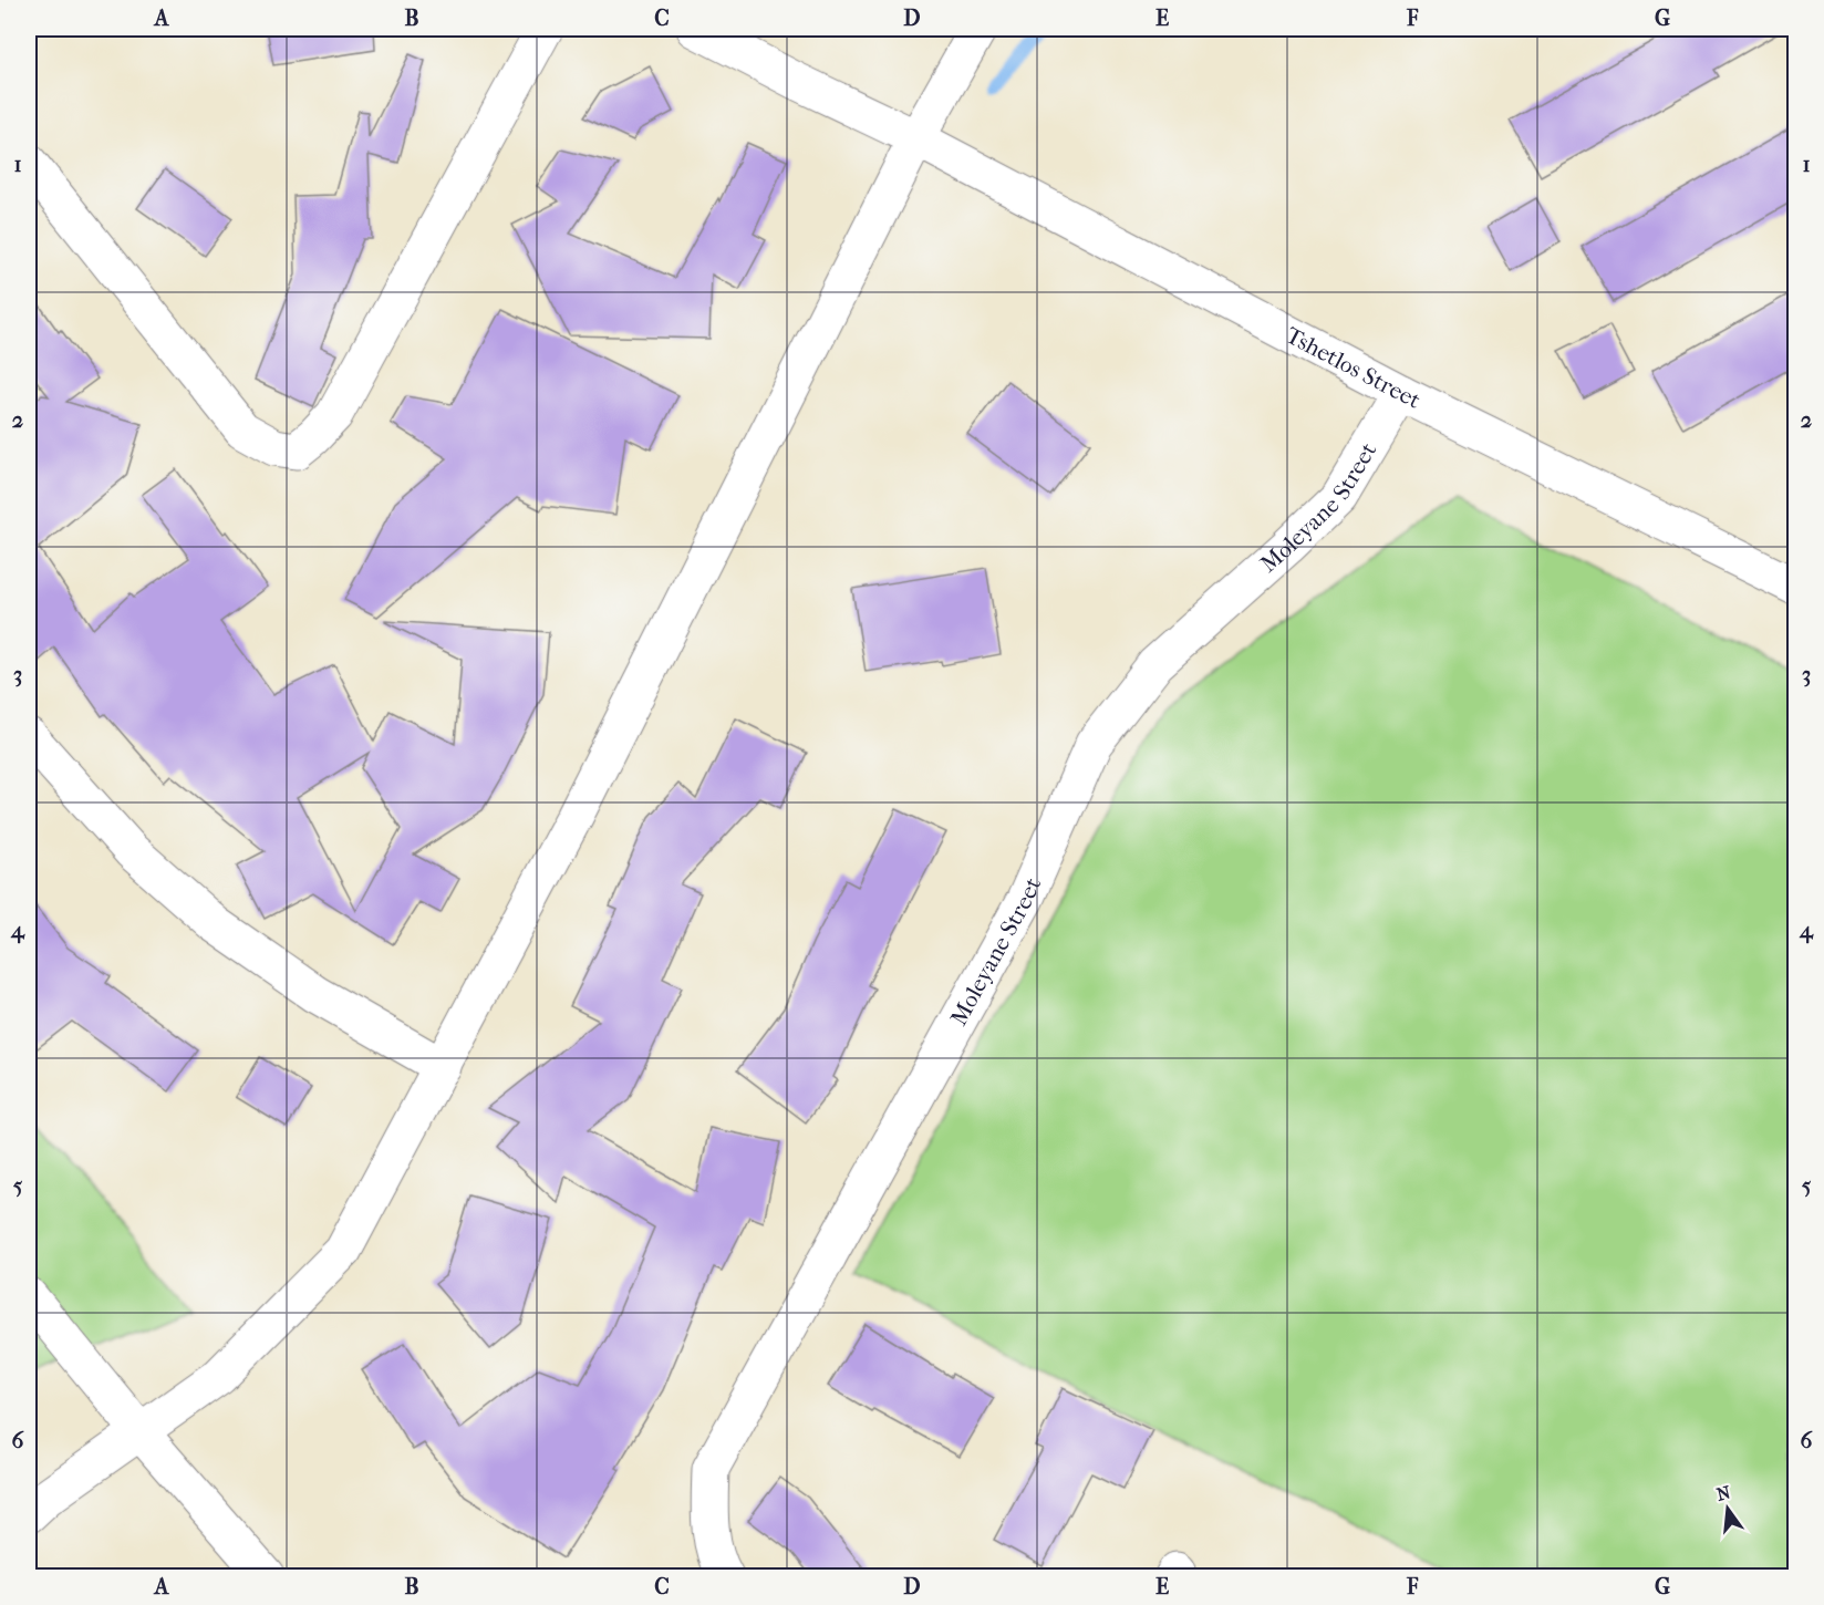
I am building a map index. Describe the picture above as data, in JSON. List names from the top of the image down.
{
  "streets": {
    "street": ["Tshetlos Street", "Moleyane Street"]
  },
  "crossings": [
    ["Tshetlos Street", "Moleyane Street"]
  ],
  "north": "top",
  "grid": {
    "columns": [
      "A",
      "B",
      "C",
      "D",
      "E",
      "F",
      "G"
    ],
    "rows": [
      "1",
      "2",
      "3",
      "4",
      "5",
      "6"
    ]
  }
}
